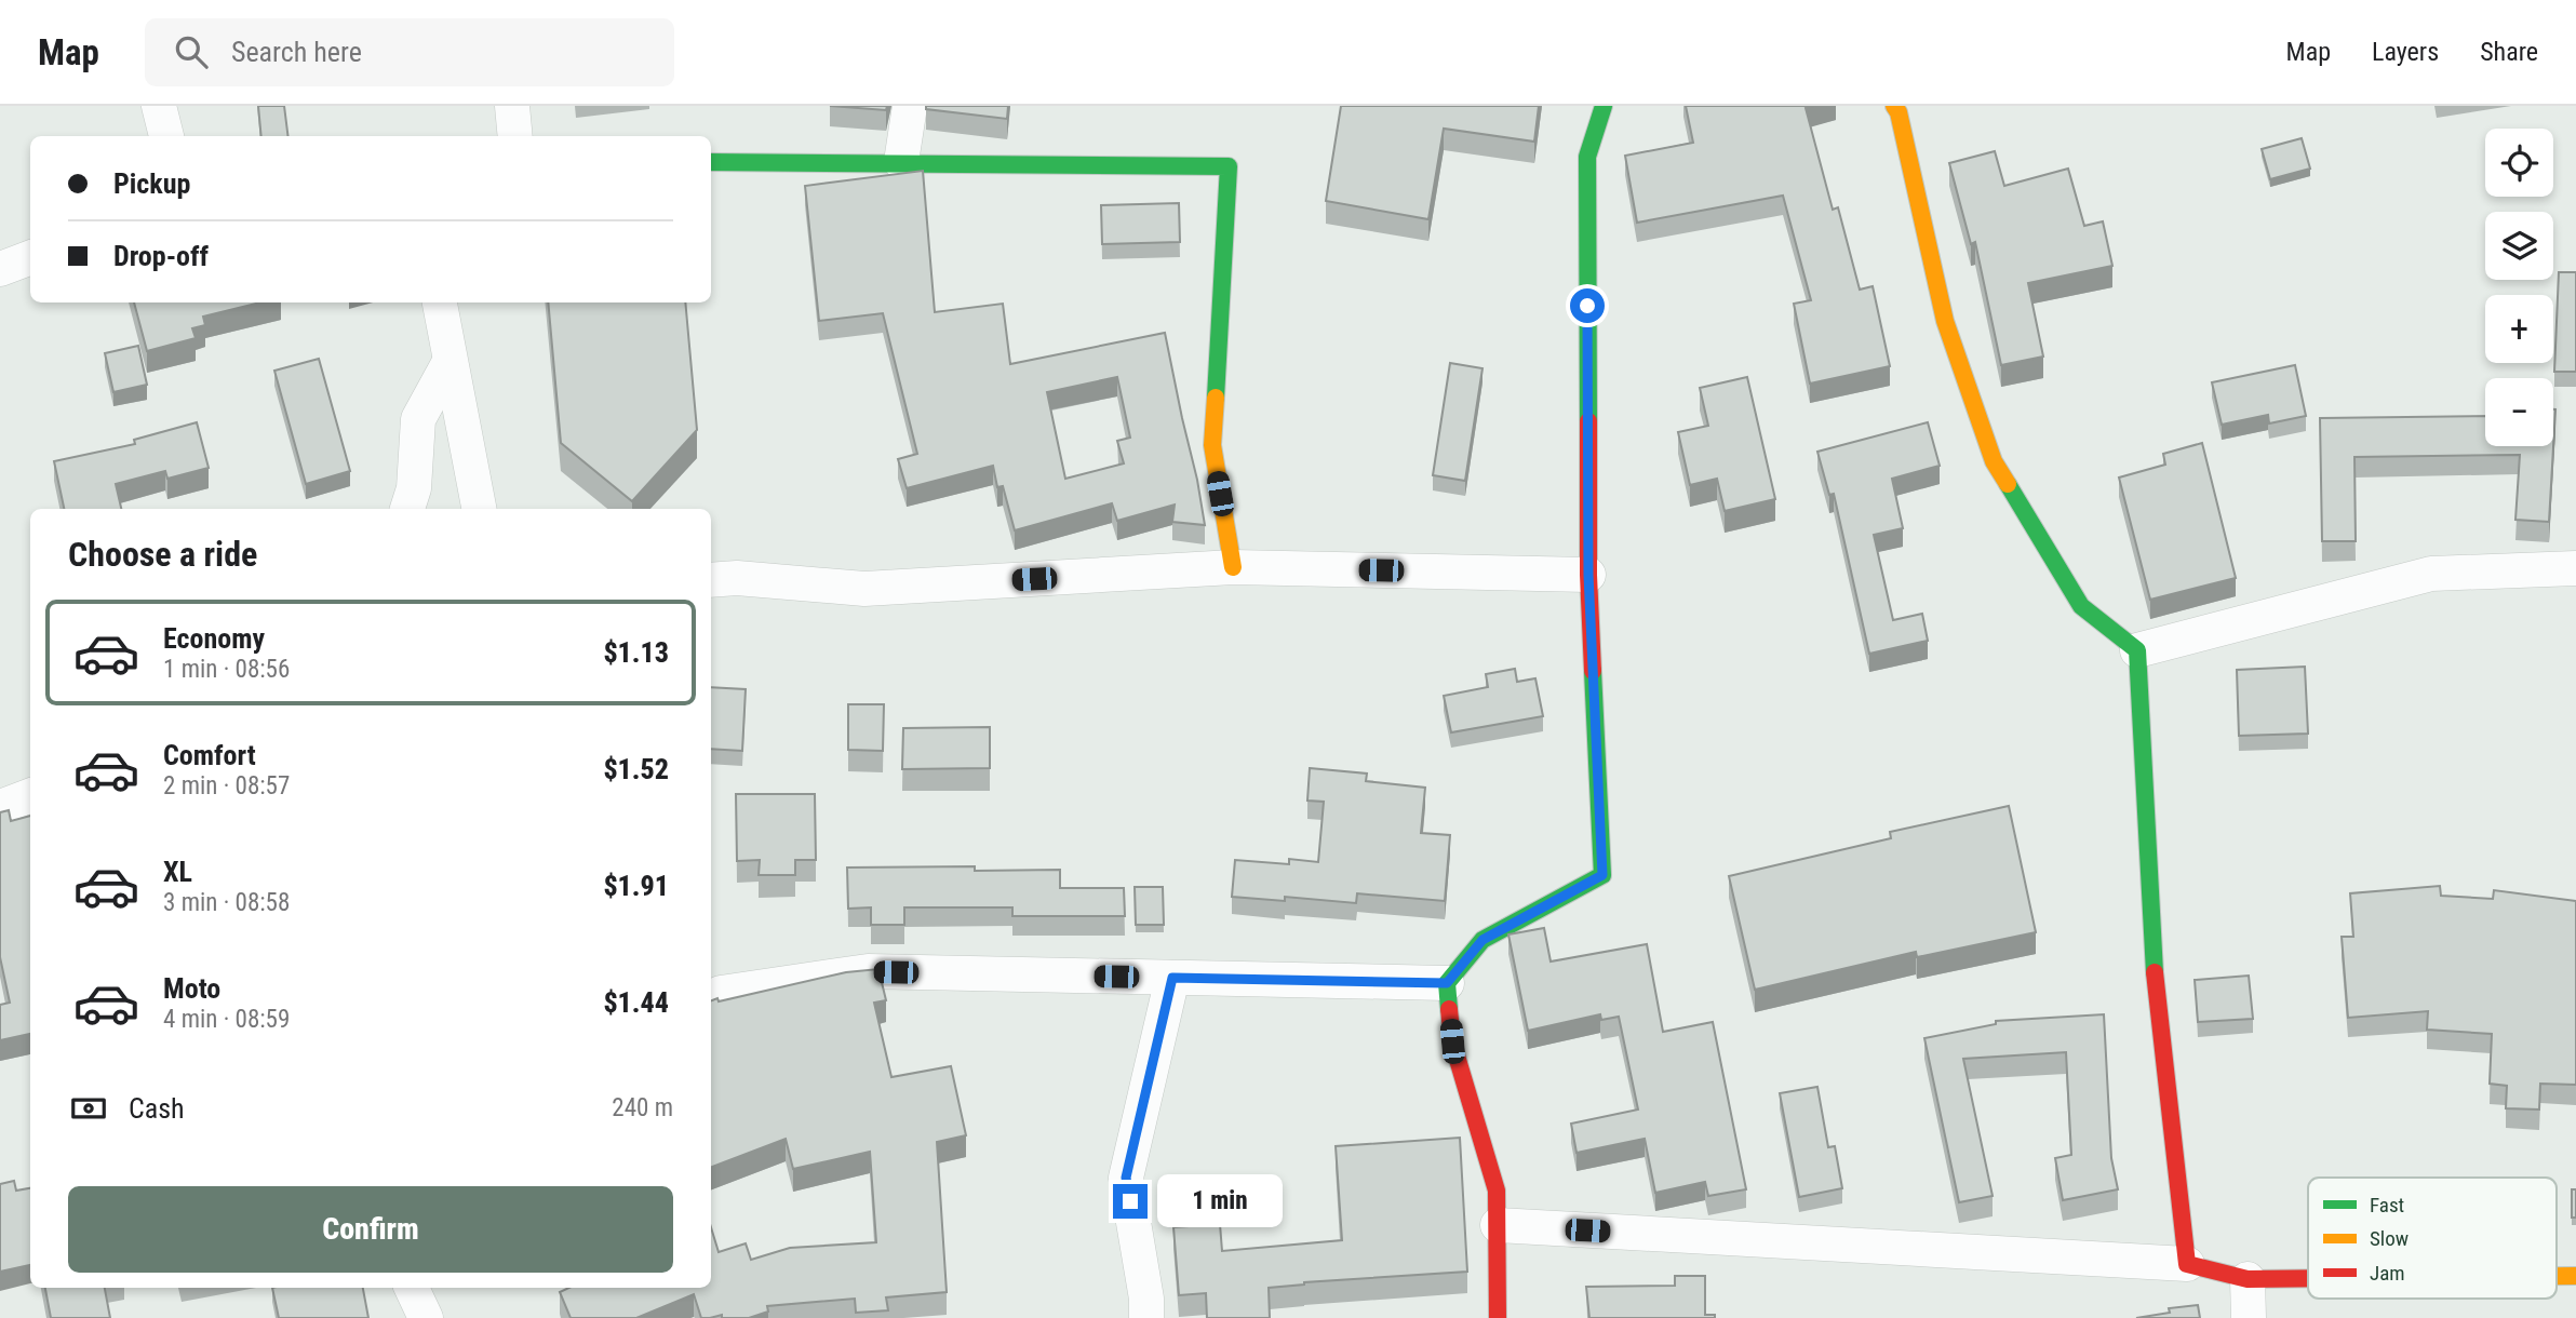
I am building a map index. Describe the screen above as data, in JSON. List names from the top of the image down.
{
  "legend": ["Fast", "Slow", "Jam"],
  "page": {
    "header": "Map",
    "search": "Search here",
    "nav": ["Map", "Layers", "Share"],
    "map_buttons": ["+", "−"],
    "banner": ["Pickup", "Drop-off"],
    "heading": "Choose a ride",
    "list": [
      {
        "name": "Economy",
        "note": "1 min · 08:56",
        "value": "$1.13"
      },
      {
        "name": "Comfort",
        "note": "2 min · 08:57",
        "value": "$1.52"
      },
      {
        "name": "XL",
        "note": "3 min · 08:58",
        "value": "$1.91"
      },
      {
        "name": "Moto",
        "note": "4 min · 08:59",
        "value": "$1.44"
      }
    ],
    "pay": ["Cash", "240 m"],
    "buttons": "Confirm",
    "bubble": "1 min"
  }
}
